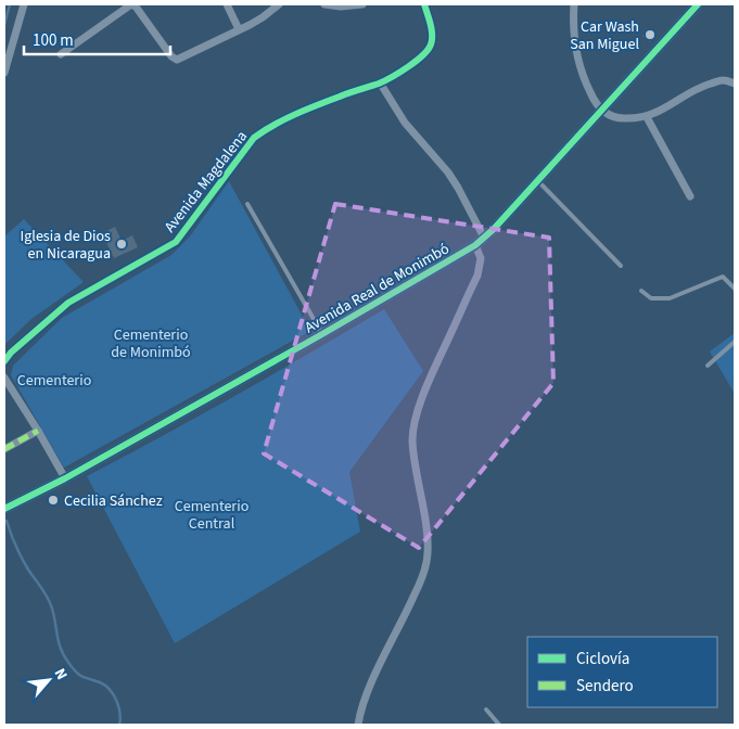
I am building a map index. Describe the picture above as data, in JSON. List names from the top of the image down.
{
  "streets": {
    "street": ["Avenida Magdalena", "Avenida Real de Monimbó"]
  },
  "parks": ["Cementerio de Monimbó", "Cementerio", "Cementerio Central"],
  "places": ["Car Wash San Miguel", "Iglesia de Dios en Nicaragua", "Cecilia Sánchez"],
  "legend": ["Ciclovía", "Sendero"],
  "scale_bar": "100 m",
  "north": "top right"
}
